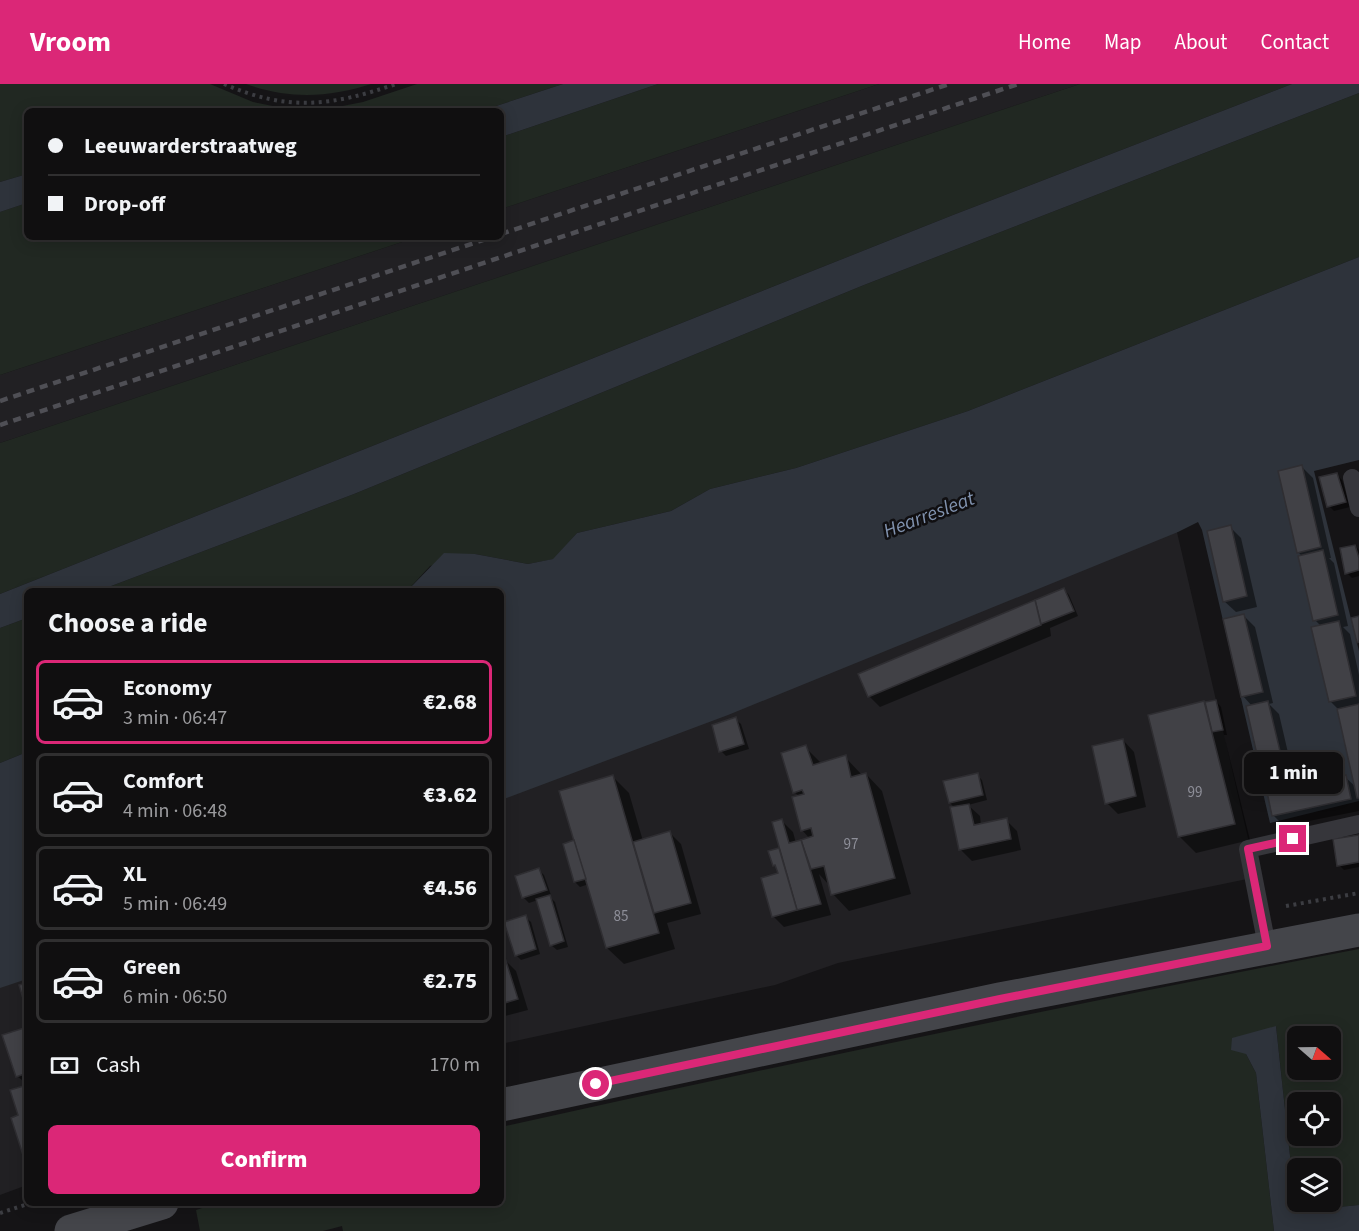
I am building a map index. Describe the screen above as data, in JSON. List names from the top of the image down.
{
  "water": ["Hearresleat"],
  "house_numbers": ["99", "97", "85"],
  "north": "right",
  "page": {
    "header": "Vroom",
    "nav": [
      "Home",
      "Map",
      "About",
      "Contact"
    ],
    "banner": ["Leeuwarderstraatweg", "Drop-off"],
    "heading": "Choose a ride",
    "list": [
      {
        "name": "Economy",
        "note": "3 min · 06:47",
        "value": "€2.68"
      },
      {
        "name": "Comfort",
        "note": "4 min · 06:48",
        "value": "€3.62"
      },
      {
        "name": "XL",
        "note": "5 min · 06:49",
        "value": "€4.56"
      },
      {
        "name": "Green",
        "note": "6 min · 06:50",
        "value": "€2.75"
      }
    ],
    "bubble": "1 min",
    "pay": ["Cash", "170 m"],
    "buttons": "Confirm"
  }
}
